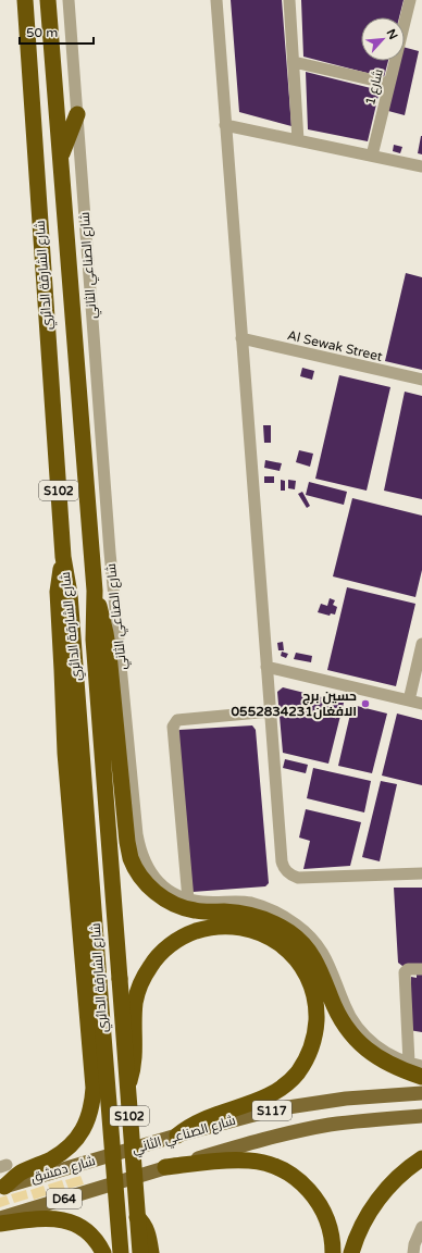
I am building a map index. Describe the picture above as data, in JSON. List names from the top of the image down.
{
  "streets": {
    "highway": ["شارع الشارقة الدائري", "S102"],
    "main road": [
      "شارع الصناعي الثاني",
      "S117",
      "شارع دمشق",
      "D64"
    ],
    "street": ["شارع 1", "Al Sewak Street"]
  },
  "crossings": [
    ["شارع الصناعي الثاني", "شارع دمشق"],
    ["شارع الصناعي الثاني", "D64"]
  ],
  "places": ["حسين برج الافغان0552834231"],
  "scale_bar": "50 m",
  "north": "top right"
}
